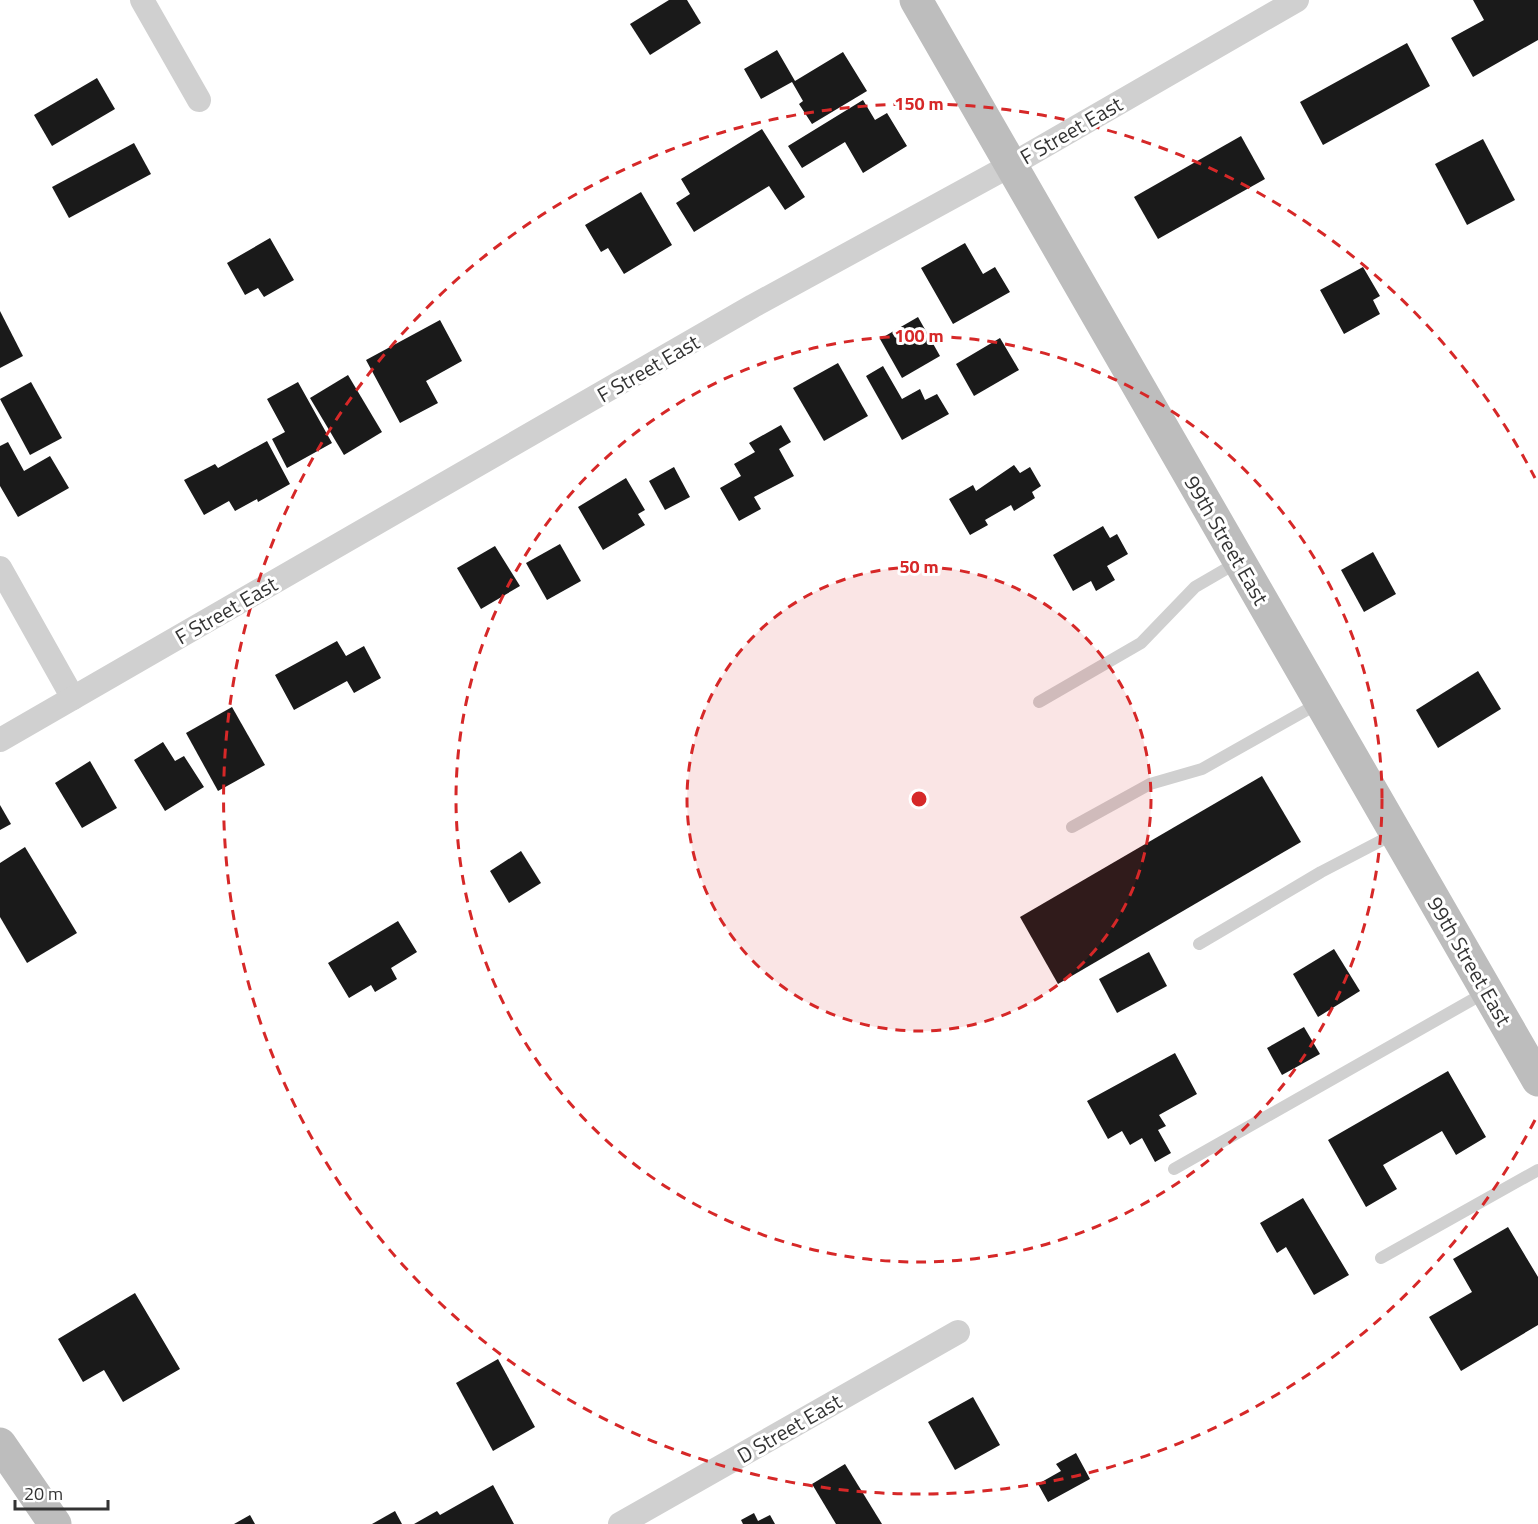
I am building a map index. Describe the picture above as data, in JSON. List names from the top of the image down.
{
  "streets": {
    "street": ["F Street East", "99th Street East", "D Street East"]
  },
  "crossings": [
    ["F Street East", "99th Street East"]
  ],
  "scale_bar": "20 m",
  "rings": ["150 m", "100 m", "50 m"]
}
